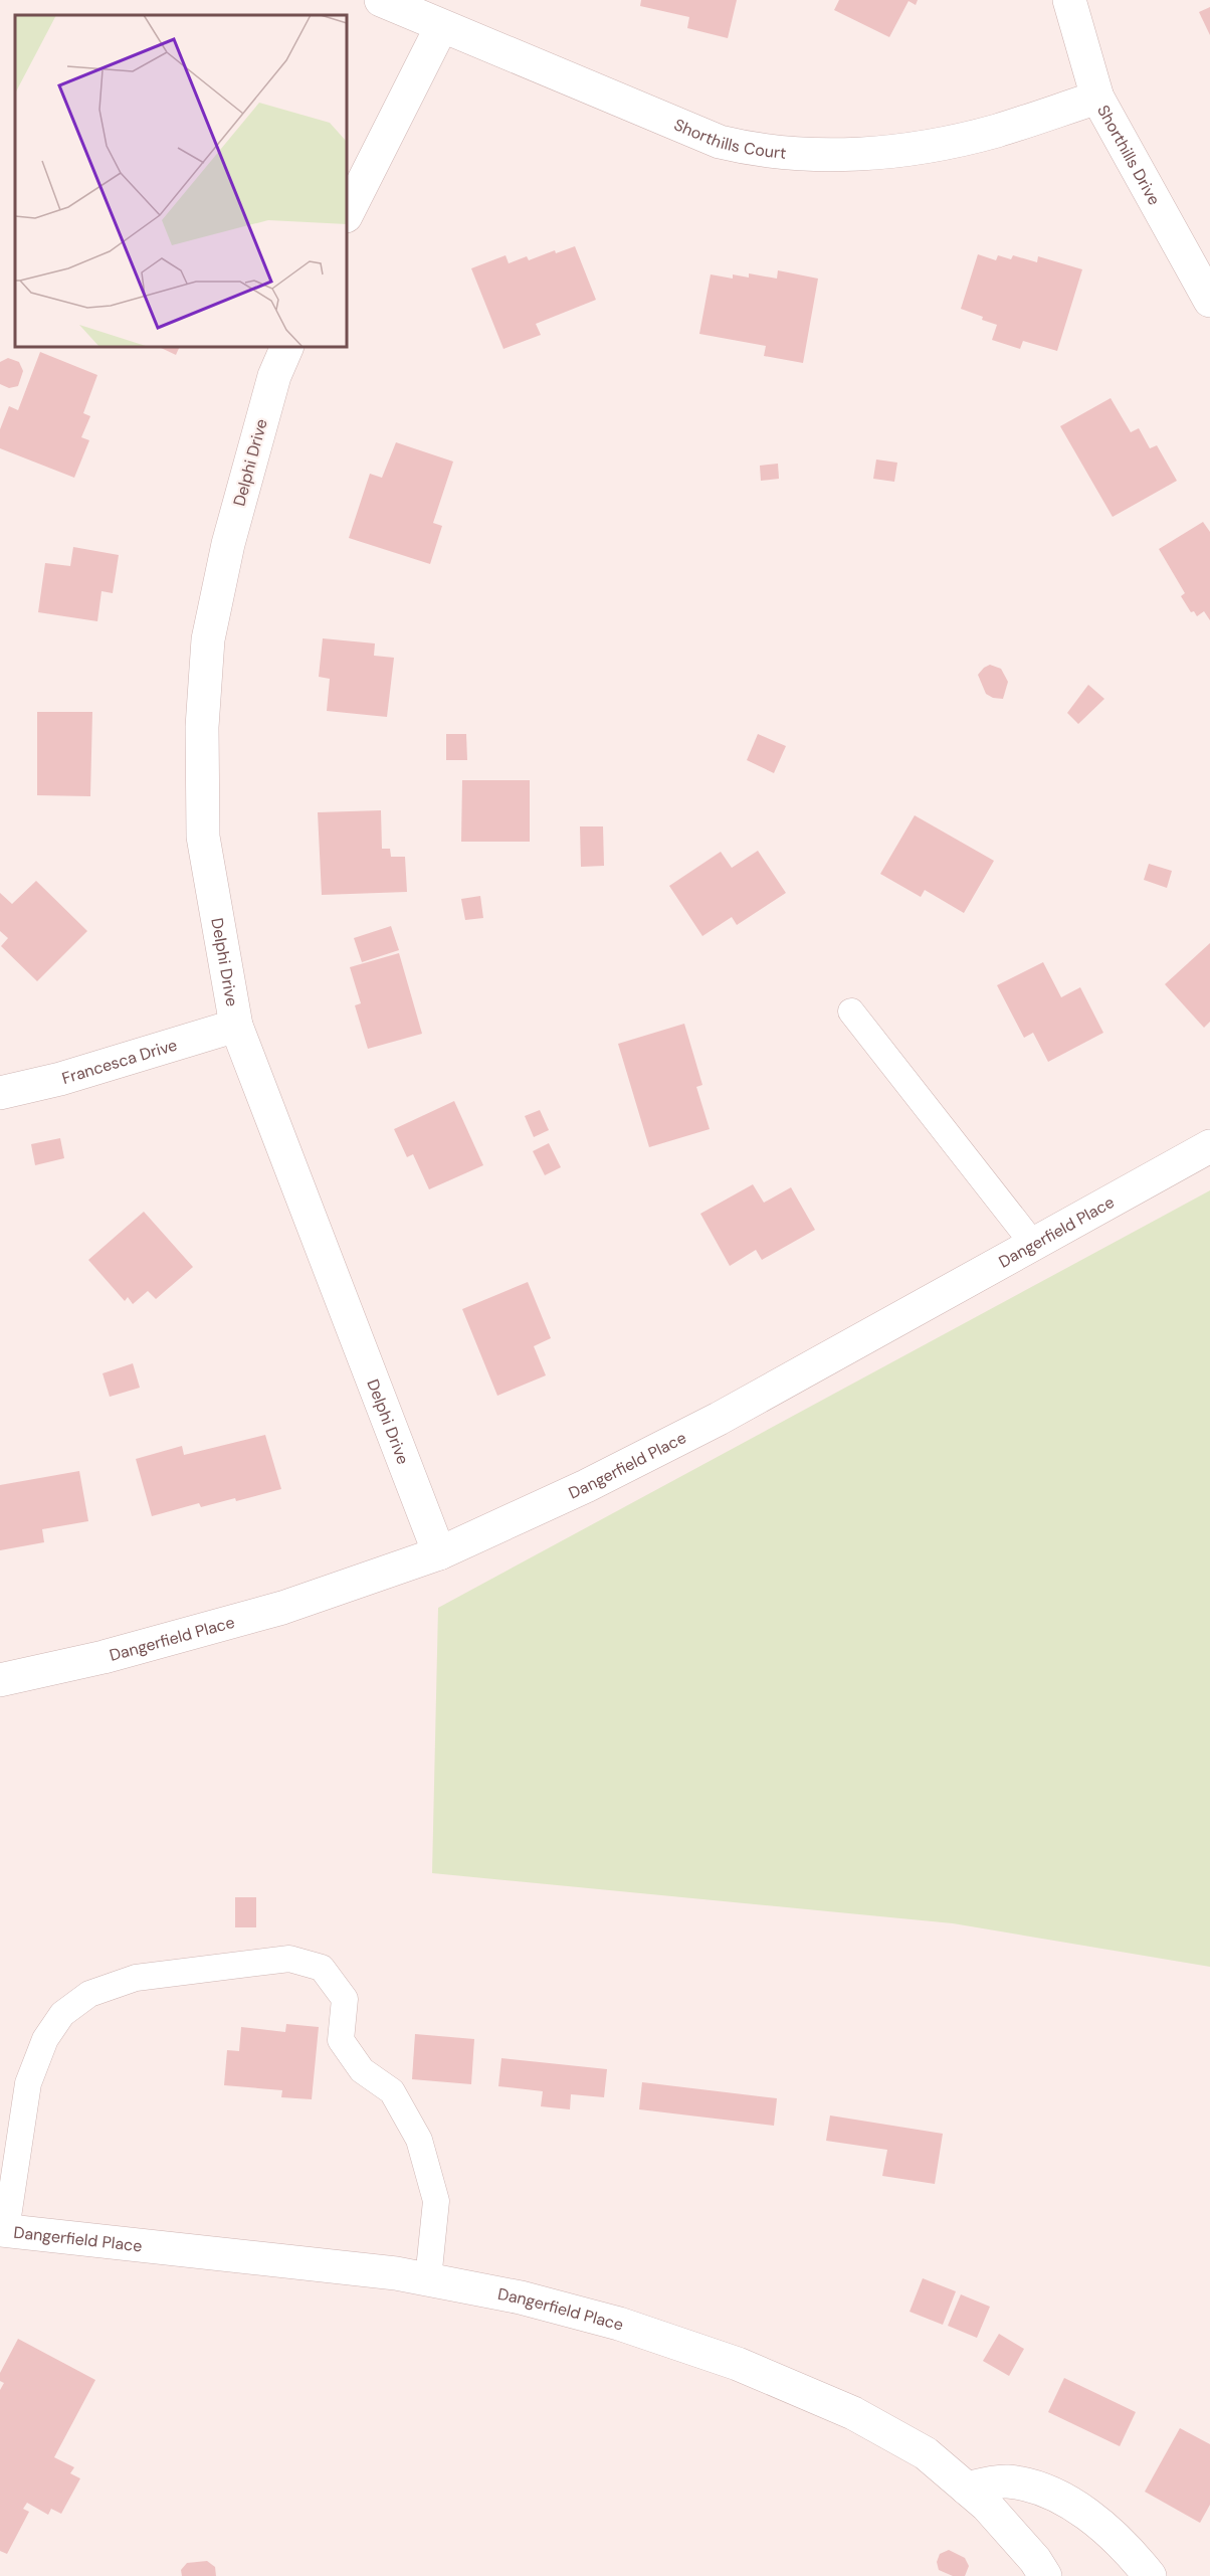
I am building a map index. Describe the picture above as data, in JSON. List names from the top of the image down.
{
  "streets": {
    "street": [
      "Shorthills Court",
      "Shorthills Drive",
      "Delphi Drive",
      "Francesca Drive",
      "Dangerfield Place"
    ]
  },
  "crossings": [
    ["Shorthills Court", "Shorthills Drive"],
    ["Delphi Drive", "Francesca Drive"],
    ["Delphi Drive", "Dangerfield Place"]
  ]
}
